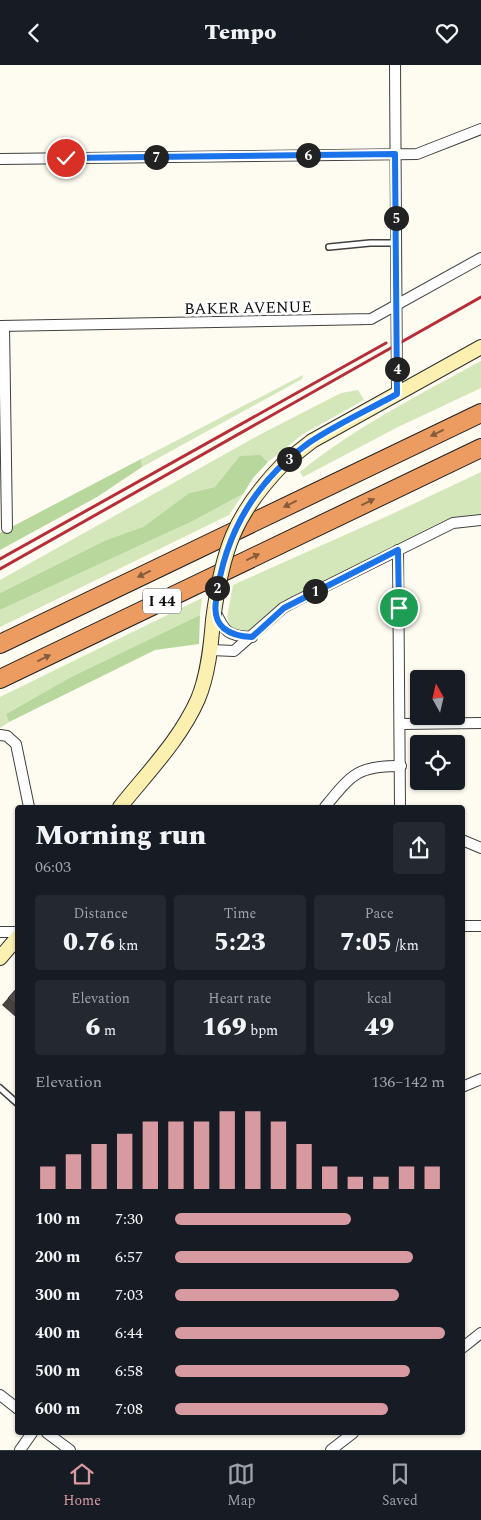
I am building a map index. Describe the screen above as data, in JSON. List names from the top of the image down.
{
  "streets": {
    "highway": ["I 44"],
    "street": ["BAKER AVENUE"]
  },
  "north": "top",
  "page": {
    "header": "Tempo",
    "pins": [
      "6",
      "7",
      "5",
      "4",
      "3",
      "2",
      "1"
    ],
    "heading": ["Morning run", "06:03"],
    "stats": [
      ["Distance", "0.76 km"],
      ["Time", "5:23"],
      ["Pace", "7:05 /km"],
      ["Elevation", "6 m"],
      ["Heart rate", "169 bpm"],
      ["kcal", "49"]
    ],
    "chart": ["Elevation", "136–142 m"],
    "list": [
      {
        "name": "100 m",
        "note": "7:30"
      },
      {
        "name": "200 m",
        "note": "6:57"
      },
      {
        "name": "300 m",
        "note": "7:03"
      },
      {
        "name": "400 m",
        "note": "6:44"
      },
      {
        "name": "500 m",
        "note": "6:58"
      },
      {
        "name": "600 m",
        "note": "7:08"
      }
    ],
    "tabs": ["Home", "Map", "Saved"]
  }
}
